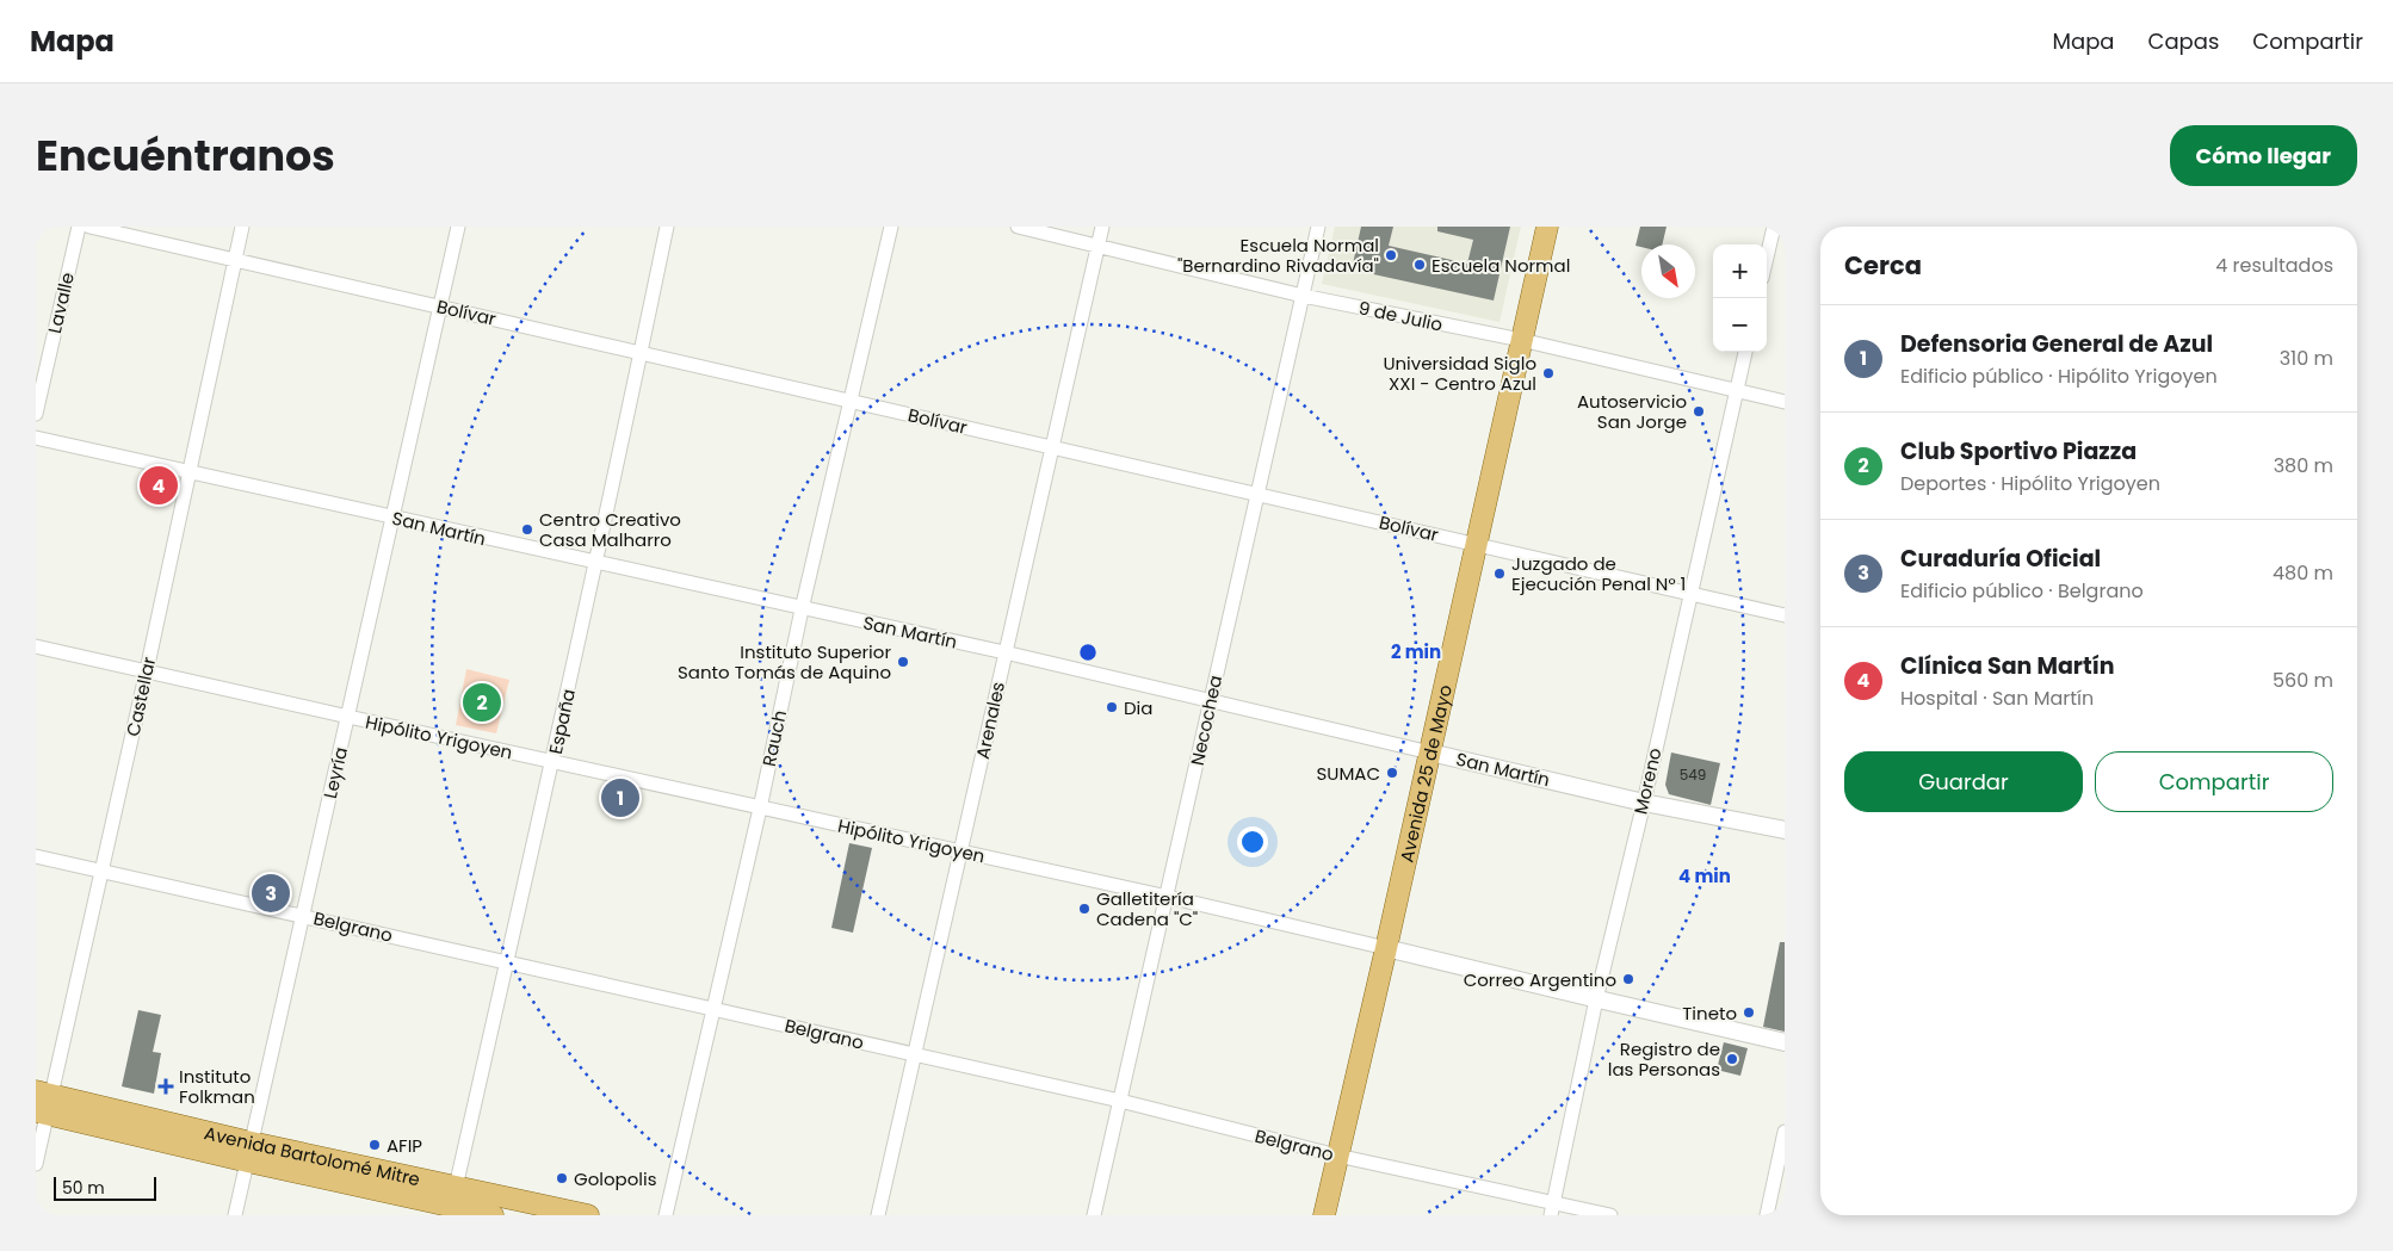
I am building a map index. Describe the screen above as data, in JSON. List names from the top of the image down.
{
  "streets": {
    "main road": ["Avenida 25 de Mayo", "Avenida Bartolomé Mitre"],
    "street": [
      "Lavalle",
      "Bolívar",
      "9 de Julio",
      "San Martín",
      "Castellar",
      "Arenales",
      "Necochea",
      "España",
      "Hipólito Yrigoyen",
      "Rauch",
      "Leyría",
      "Moreno",
      "Belgrano"
    ]
  },
  "crossings": [
    ["Bolívar", "Castellar"],
    ["Bolívar", "Arenales"],
    ["Bolívar", "Necochea"],
    ["Bolívar", "España"],
    ["Bolívar", "Rauch"],
    ["Bolívar", "Leyría"],
    ["Bolívar", "Avenida 25 de Mayo"],
    ["Bolívar", "Moreno"],
    ["9 de Julio", "Arenales"],
    ["9 de Julio", "Necochea"],
    ["9 de Julio", "Avenida 25 de Mayo"],
    ["9 de Julio", "Moreno"],
    ["San Martín", "Castellar"],
    ["San Martín", "Arenales"],
    ["San Martín", "Necochea"],
    ["San Martín", "España"],
    ["San Martín", "Rauch"],
    ["San Martín", "Leyría"],
    ["San Martín", "Avenida 25 de Mayo"],
    ["San Martín", "Moreno"],
    ["Castellar", "Hipólito Yrigoyen"],
    ["Castellar", "Belgrano"],
    ["Castellar", "Avenida Bartolomé Mitre"],
    ["Arenales", "Hipólito Yrigoyen"],
    ["Arenales", "Belgrano"],
    ["Necochea", "Hipólito Yrigoyen"],
    ["Necochea", "Belgrano"],
    ["España", "Hipólito Yrigoyen"],
    ["España", "Belgrano"],
    ["España", "Avenida Bartolomé Mitre"],
    ["Hipólito Yrigoyen", "Rauch"],
    ["Hipólito Yrigoyen", "Leyría"],
    ["Hipólito Yrigoyen", "Avenida 25 de Mayo"],
    ["Hipólito Yrigoyen", "Moreno"],
    ["Rauch", "Belgrano"],
    ["Leyría", "Belgrano"],
    ["Leyría", "Avenida Bartolomé Mitre"],
    ["Avenida 25 de Mayo", "Belgrano"],
    ["Moreno", "Belgrano"]
  ],
  "places": {
    "other": [
      "Escuela Normal \"Bernardino Rivadavía\"",
      "Escuela Normal",
      "Universidad Siglo XXI - Centro Azul",
      "Autoservicio San Jorge",
      "Centro Creativo Casa Malharro",
      "Juzgado de Ejecución Penal N° 1",
      "Instituto Superior Santo Tomás de Aquino",
      "Dia",
      "SUMAC",
      "Galletitería Cadena \"C\"",
      "Correo Argentino",
      "Tineto",
      "Registro de las Personas",
      "AFIP",
      "Golopolis"
    ],
    "health": ["Instituto Folkman"]
  },
  "house_numbers": ["549"],
  "scale_bar": "50 m",
  "north": "bottom right",
  "page": {
    "header": "Mapa",
    "nav": ["Mapa", "Capas", "Compartir"],
    "title": "Encuéntranos",
    "buttons": [
      "Cómo llegar",
      ["Guardar", "Compartir"]
    ],
    "heading": ["Cerca", "4 resultados"],
    "map_buttons": ["+", "−"],
    "list": [
      {
        "mark": "1",
        "name": "Defensoria General de Azul",
        "note": "Edificio público · Hipólito Yrigoyen",
        "value": "310 m"
      },
      {
        "mark": "2",
        "name": "Club Sportivo Piazza",
        "note": "Deportes · Hipólito Yrigoyen",
        "value": "380 m"
      },
      {
        "mark": "3",
        "name": "Curaduría Oficial",
        "note": "Edificio público · Belgrano",
        "value": "480 m"
      },
      {
        "mark": "4",
        "name": "Clínica San Martín",
        "note": "Hospital · San Martín",
        "value": "560 m"
      }
    ],
    "pins": [
      "4",
      "2",
      "1",
      "3"
    ],
    "scale": "50 m"
  },
  "rings": ["2 min", "4 min"]
}
